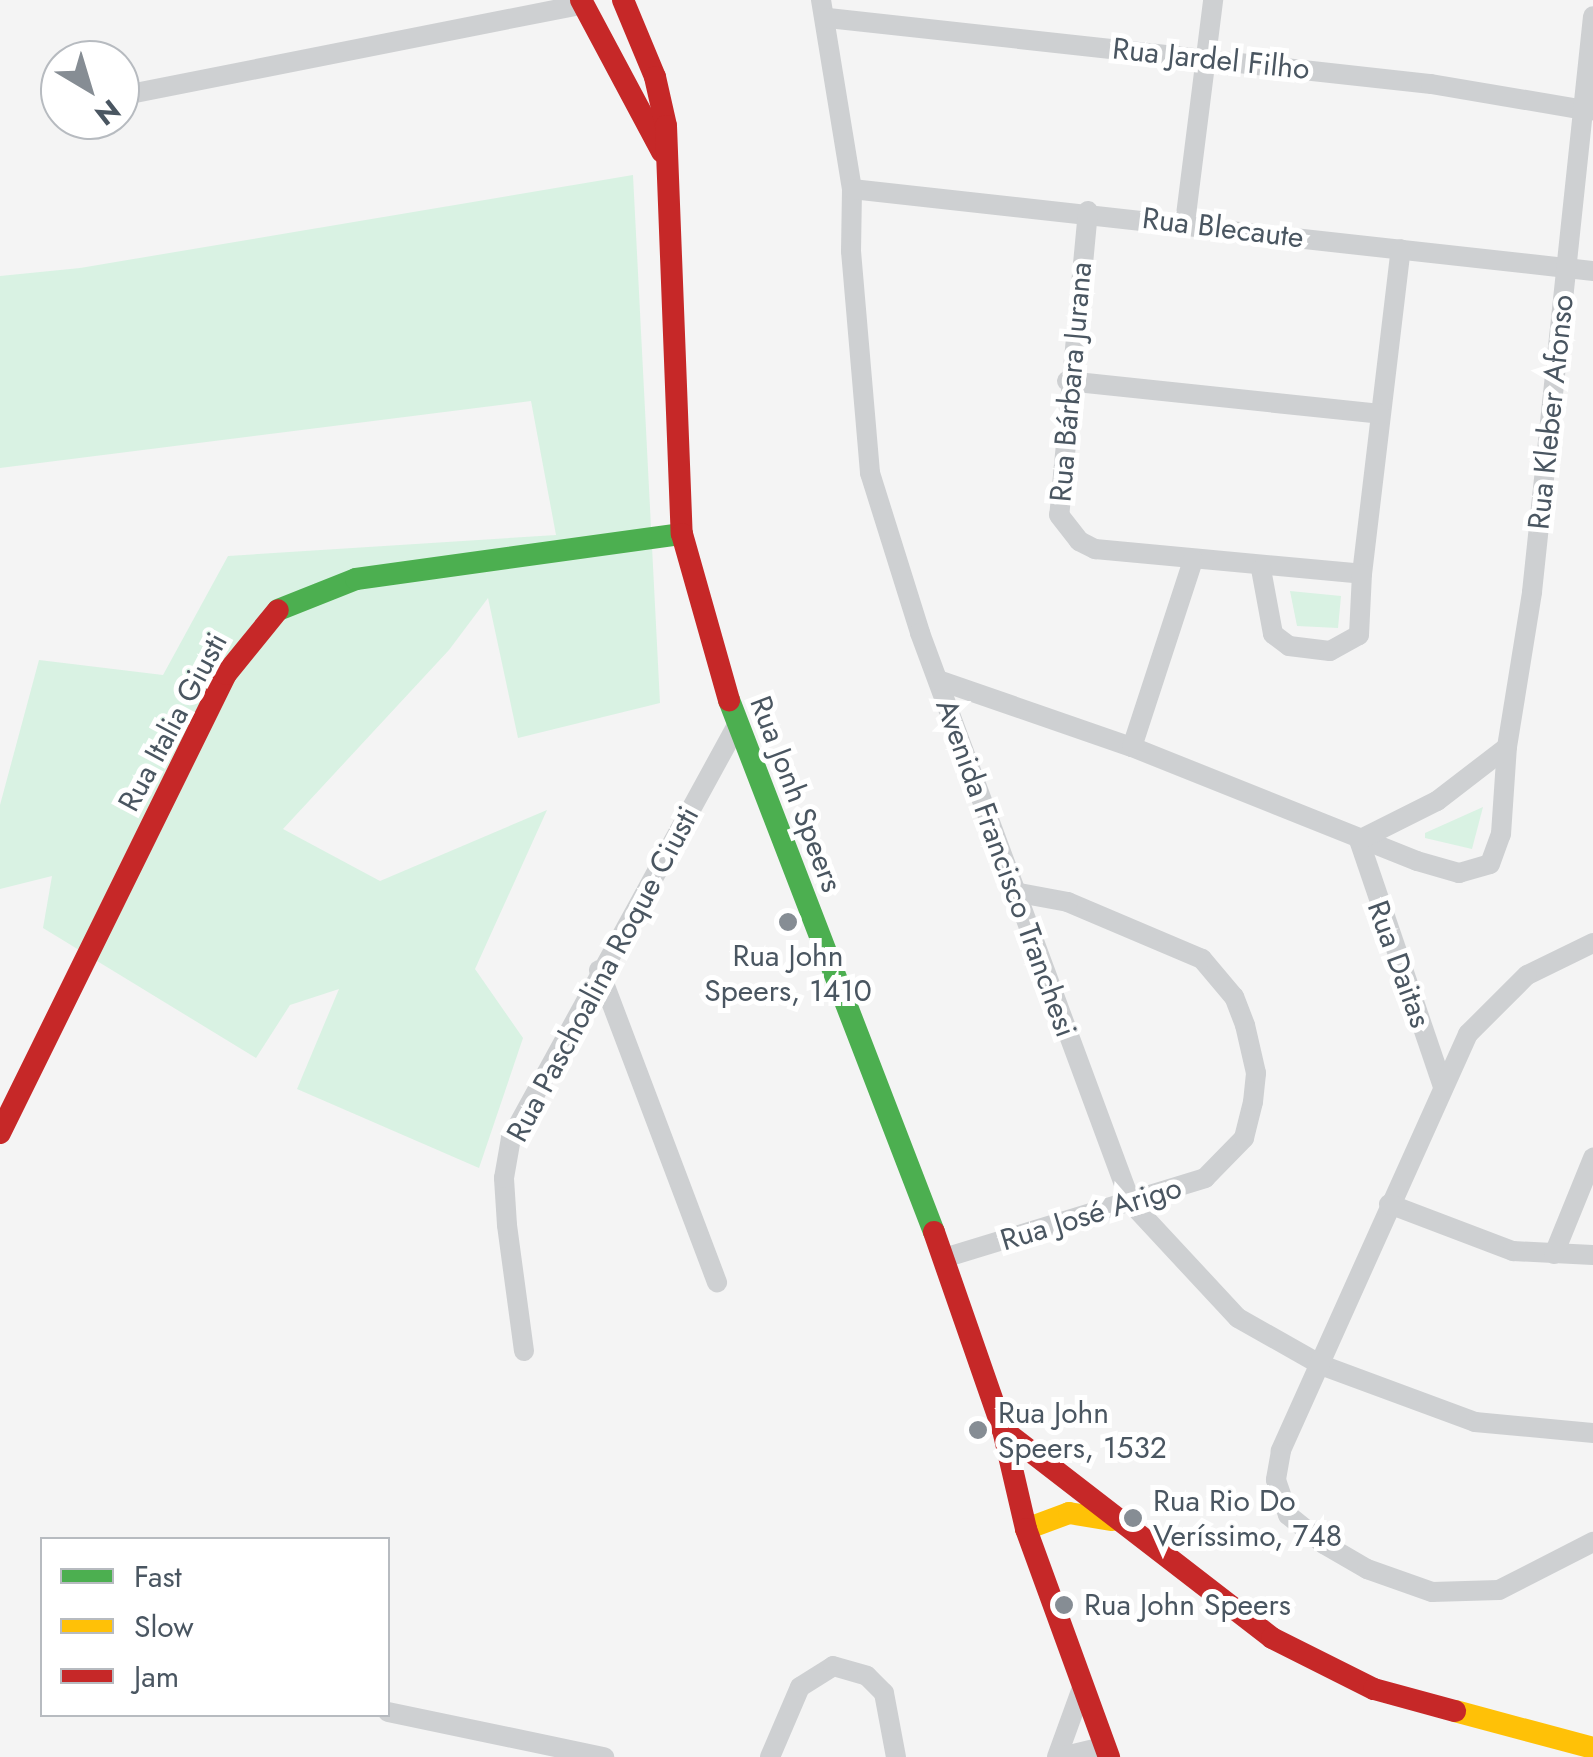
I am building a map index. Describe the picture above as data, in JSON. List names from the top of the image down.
{
  "streets": {
    "main road": ["Rua Italia Giusti", "Rua Jonh Speers"],
    "street": [
      "Rua Jardel Filho",
      "Rua Blecaute",
      "Rua Bárbara Jurana",
      "Rua Kleber Afonso",
      "Avenida Francisco Tranchesi",
      "Rua Daitas",
      "Rua Paschoalina Roque Ciusti",
      "Rua José Arigo"
    ]
  },
  "crossings": [
    ["Rua Jardel Filho", "Rua Kleber Afonso"],
    ["Rua Jardel Filho", "Avenida Francisco Tranchesi"],
    ["Rua Blecaute", "Rua Bárbara Jurana"],
    ["Rua Blecaute", "Rua Kleber Afonso"],
    ["Rua Blecaute", "Avenida Francisco Tranchesi"],
    ["Rua Kleber Afonso", "Avenida Francisco Tranchesi"],
    ["Rua Kleber Afonso", "Rua Daitas"],
    ["Rua Italia Giusti", "Rua Jonh Speers"],
    ["Rua Jonh Speers", "Rua Paschoalina Roque Ciusti"],
    ["Rua Jonh Speers", "Rua José Arigo"],
    ["Avenida Francisco Tranchesi", "Rua José Arigo"]
  ],
  "places": [
    "Rua John Speers, 1410",
    "Rua John Speers, 1532",
    "Rua Rio Do Veríssimo, 748",
    "Rua John Speers"
  ],
  "legend": ["Fast", "Slow", "Jam"],
  "north": "bottom right"
}
